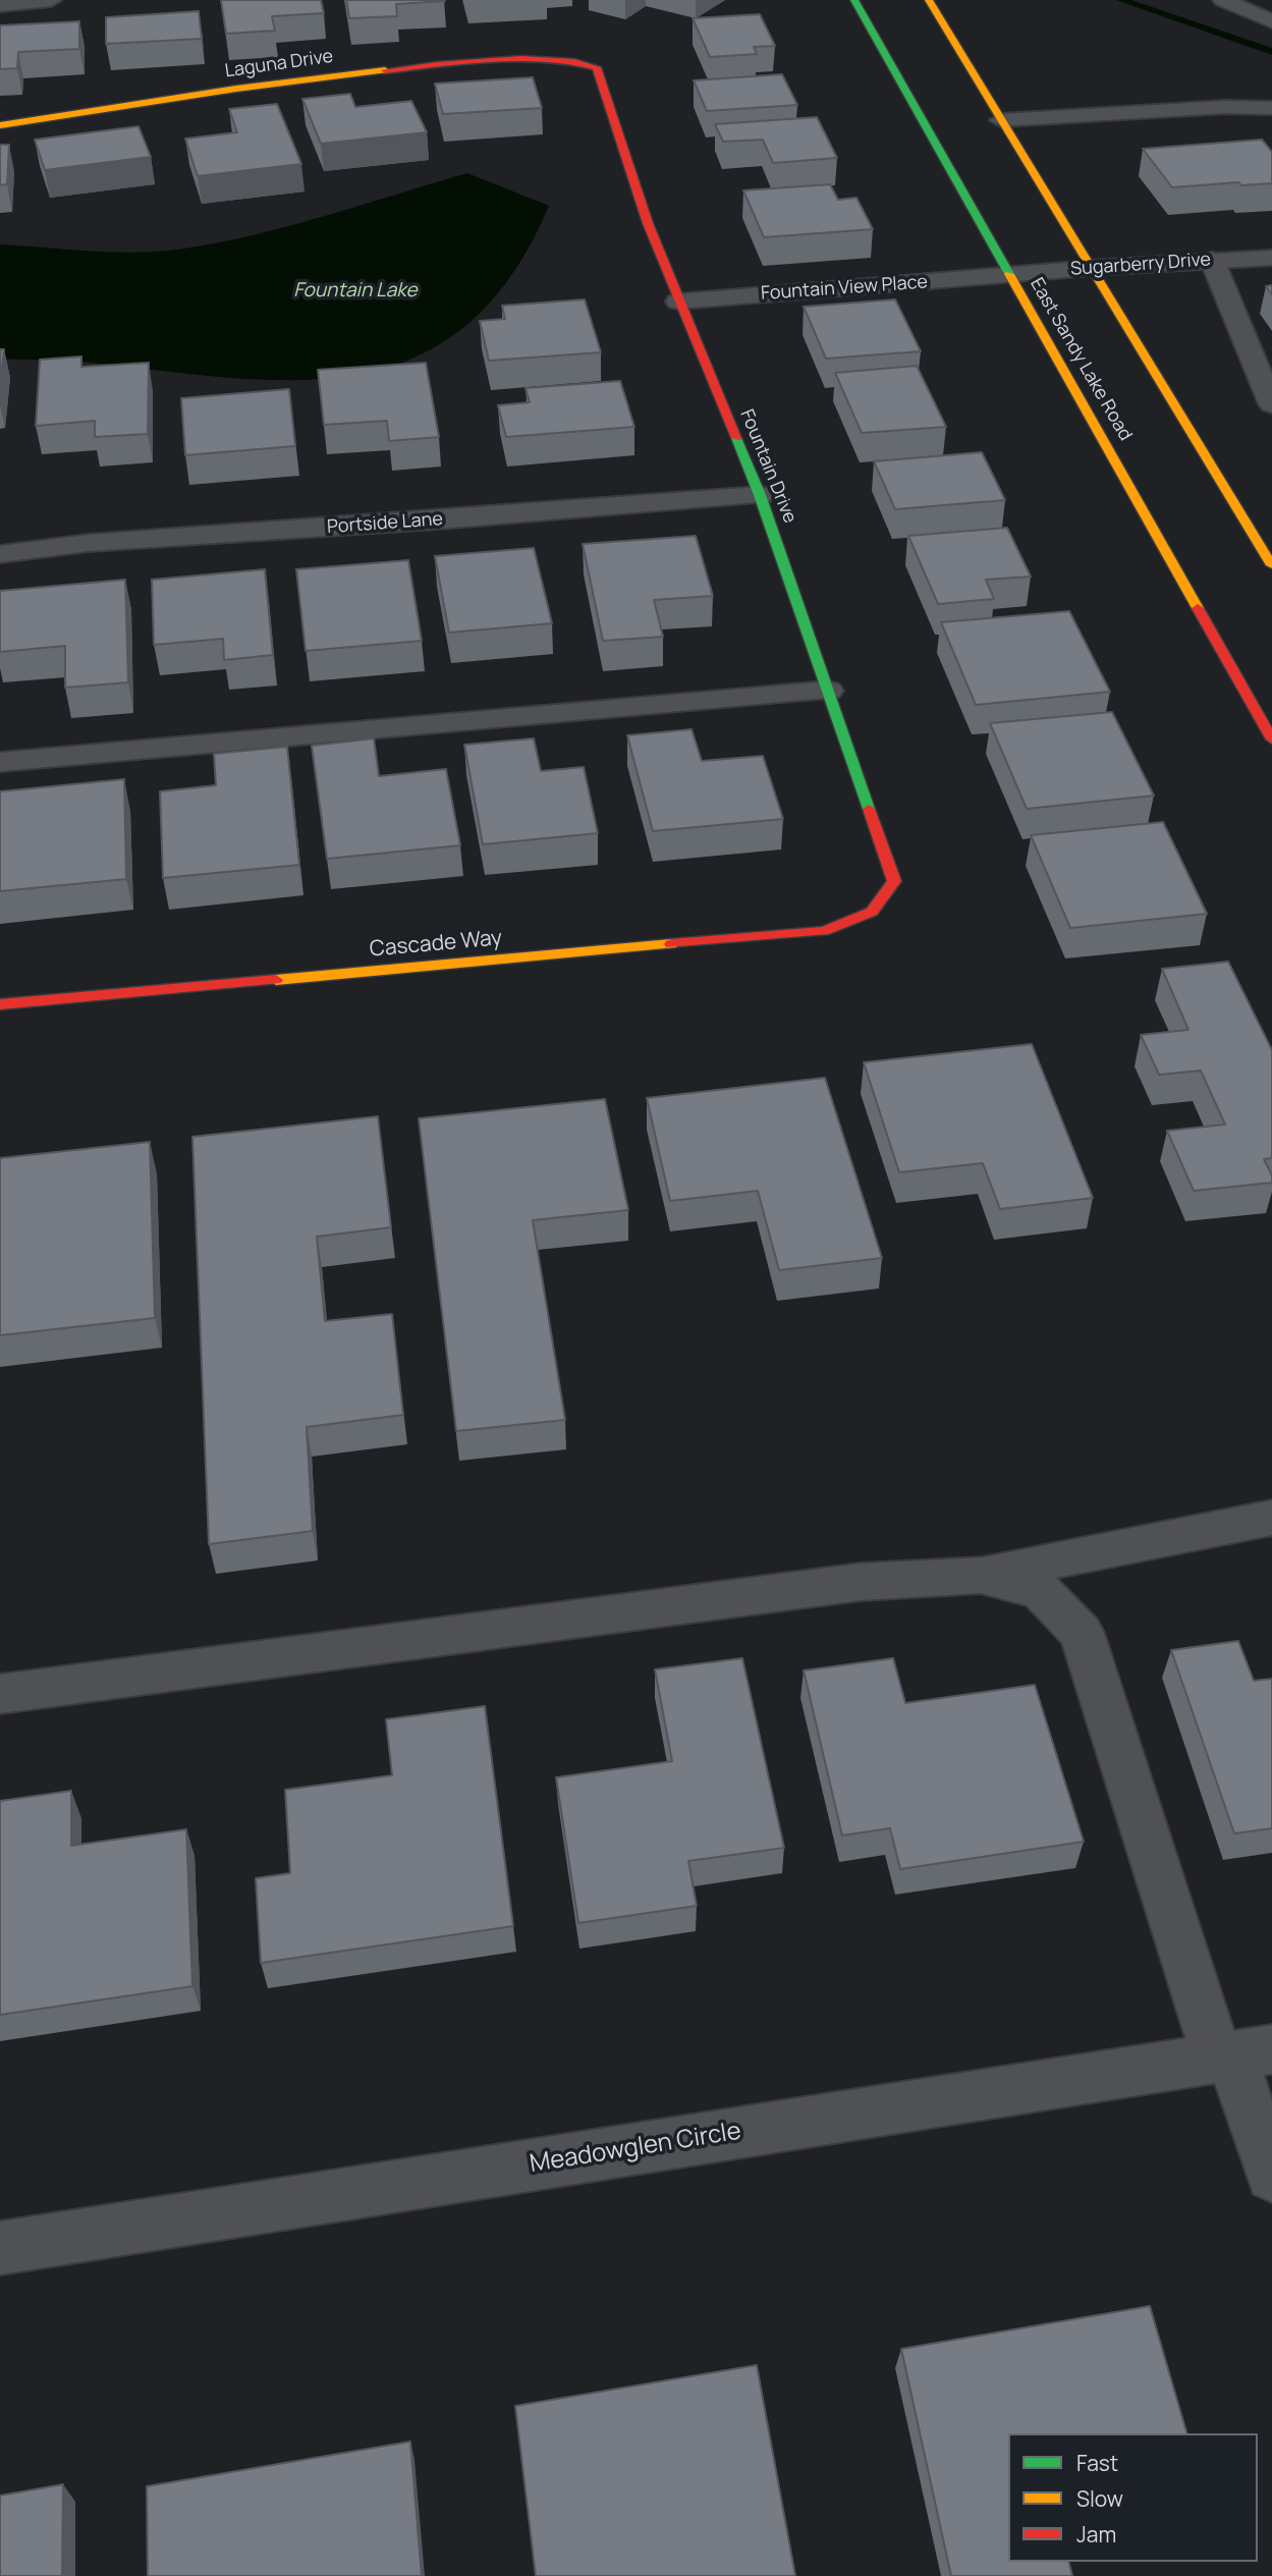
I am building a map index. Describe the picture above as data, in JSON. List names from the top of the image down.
{
  "streets": {
    "street": [
      "Laguna Drive",
      "Sugarberry Drive",
      "Fountain View Place",
      "East Sandy Lake Road",
      "Fountain Drive",
      "Portside Lane",
      "Cascade Way",
      "Meadowglen Circle"
    ]
  },
  "crossings": [
    ["Laguna Drive", "Fountain Drive"],
    ["Sugarberry Drive", "Fountain View Place"],
    ["Sugarberry Drive", "East Sandy Lake Road"],
    ["Fountain View Place", "East Sandy Lake Road"],
    ["Fountain View Place", "Fountain Drive"],
    ["Fountain Drive", "Portside Lane"],
    ["Fountain Drive", "Cascade Way"]
  ],
  "water": ["Fountain Lake"],
  "legend": ["Fast", "Slow", "Jam"]
}
